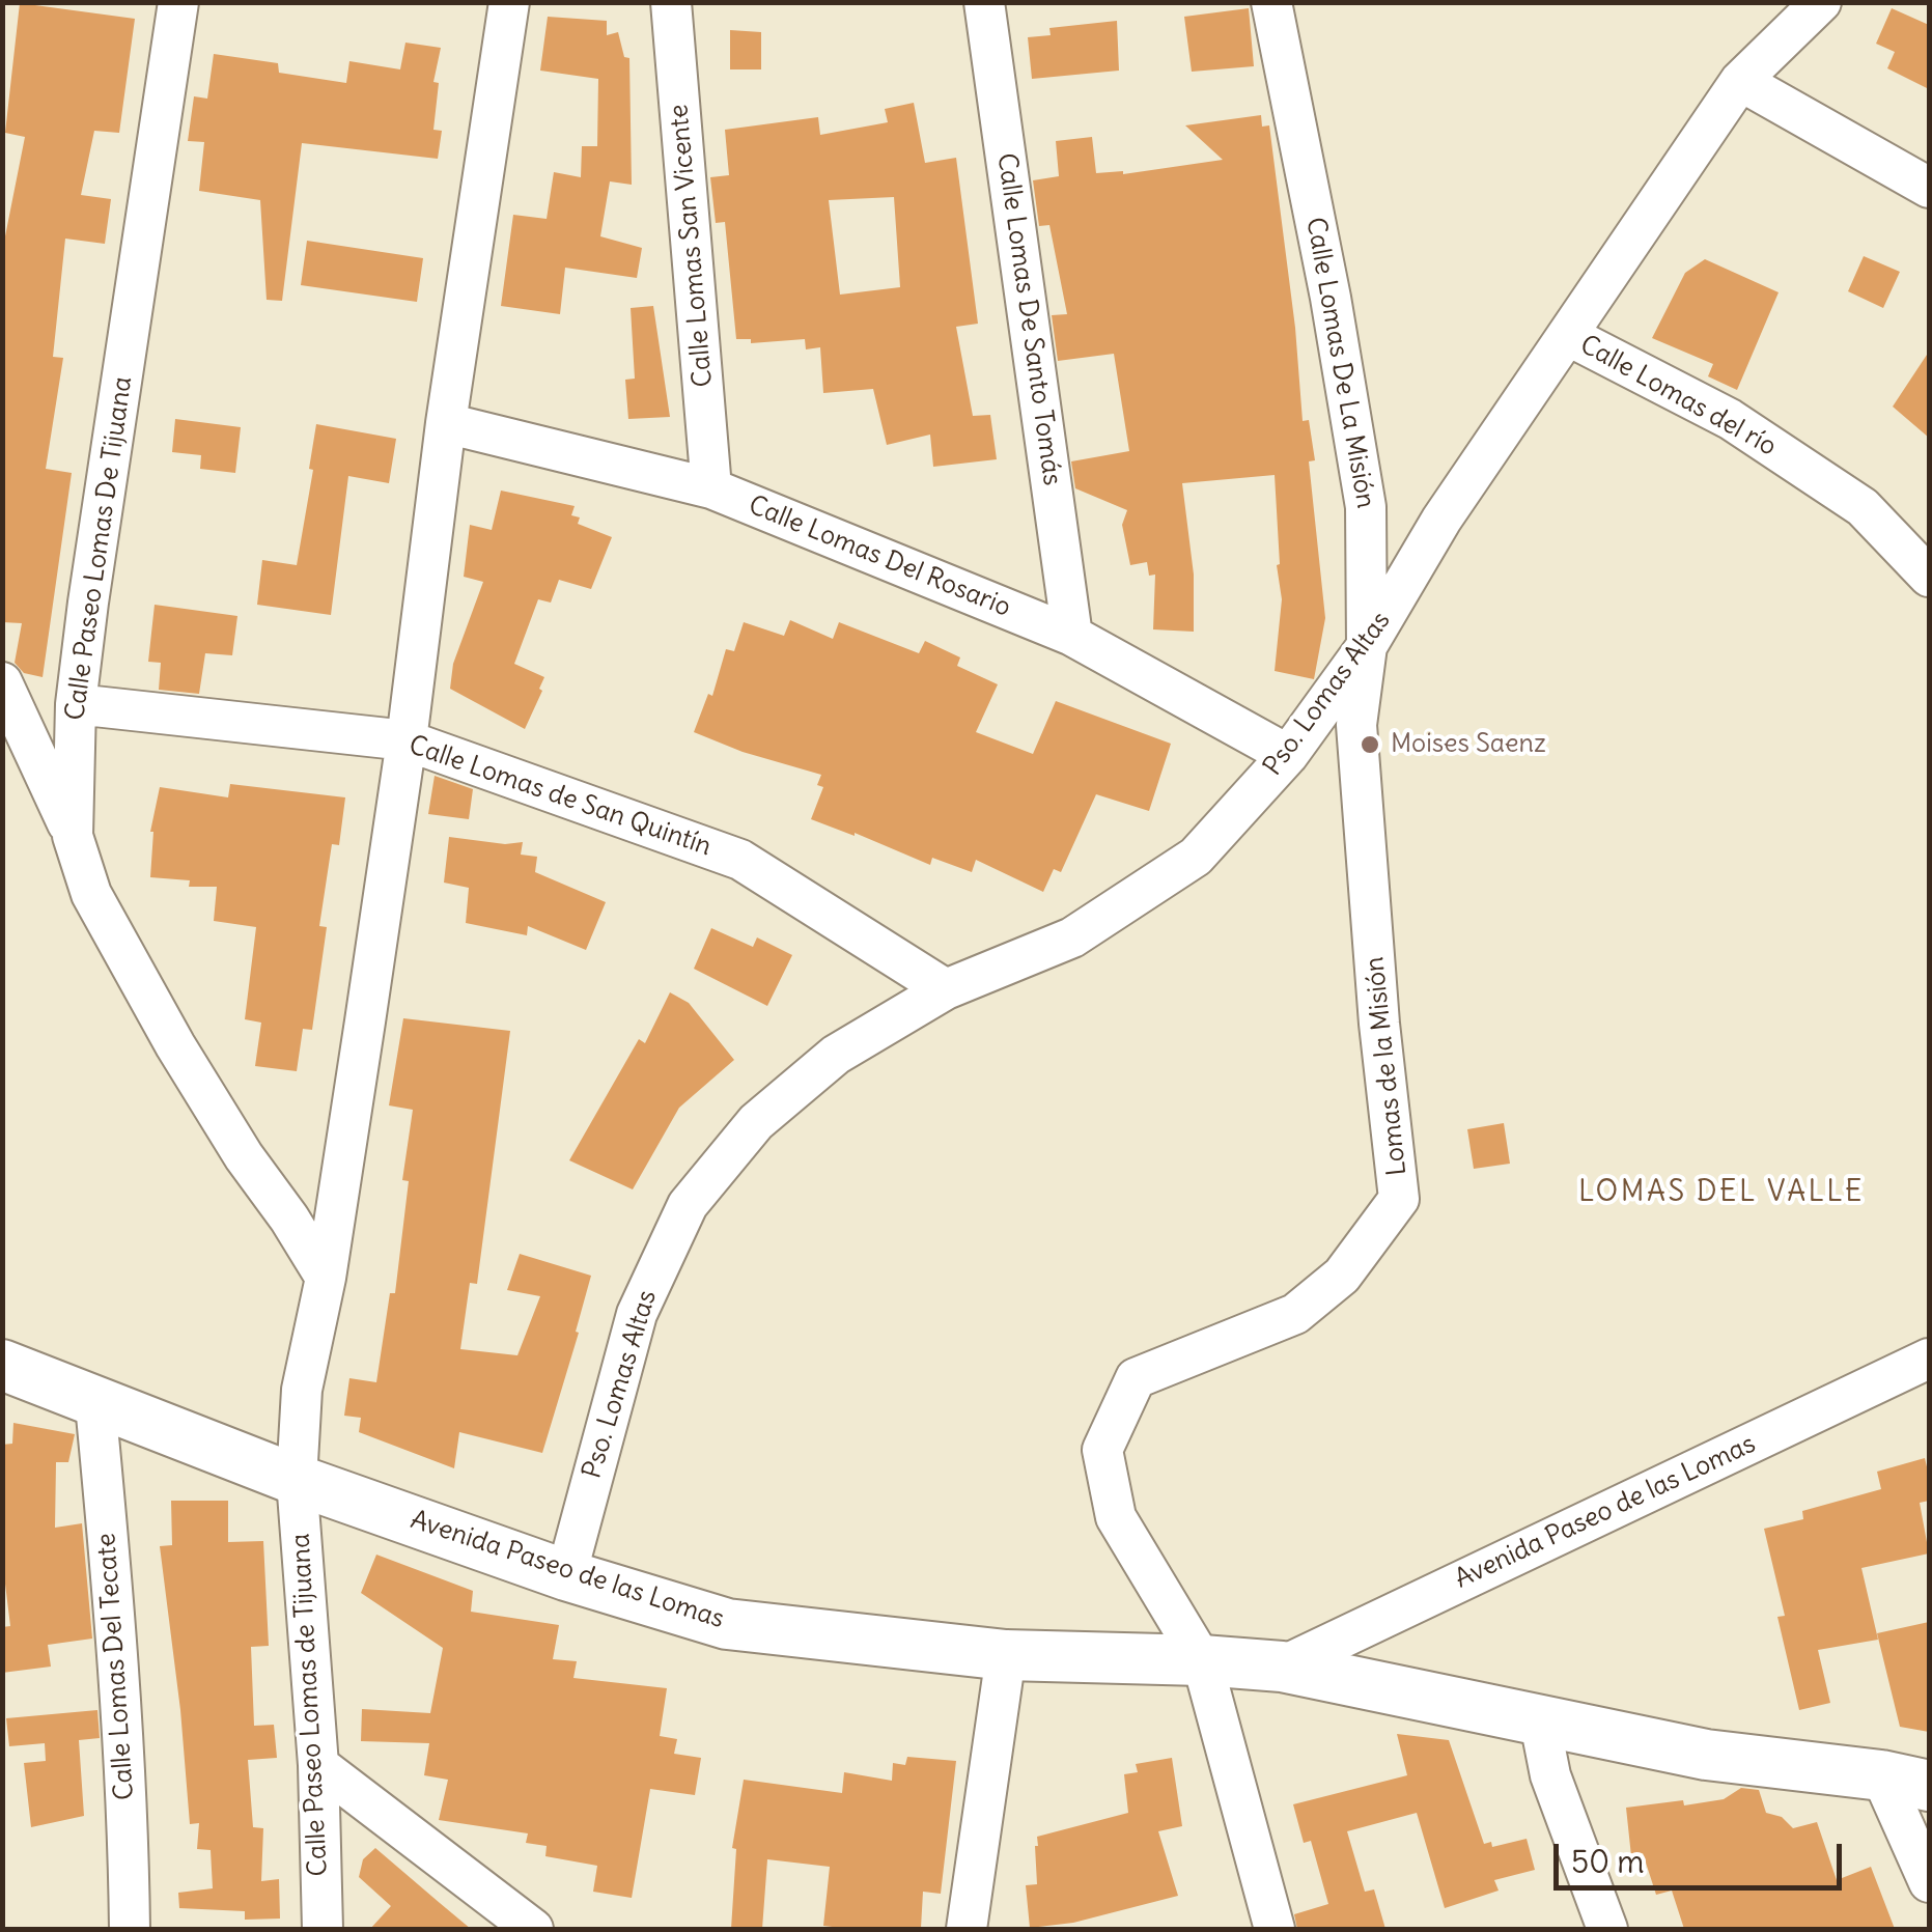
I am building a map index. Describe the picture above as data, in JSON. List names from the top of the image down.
{
  "streets": {
    "street": [
      "Calle Lomas San Vicente",
      "Calle Lomas De Santo Tomás",
      "Calle Lomas De La Misión",
      "Calle Lomas del río",
      "Calle Paseo Lomas De Tijuana",
      "Calle Lomas Del Rosario",
      "Pso. Lomas Altas",
      "Calle Lomas de San Quintín",
      "Lomas de la Misión",
      "Avenida Paseo de las Lomas",
      "Calle Lomas Del Tecate",
      "Calle Paseo Lomas de Tijuana"
    ]
  },
  "crossings": [
    ["Calle Lomas San Vicente", "Calle Lomas Del Rosario"],
    ["Calle Lomas De Santo Tomás", "Calle Lomas Del Rosario"],
    ["Calle Lomas De La Misión", "Pso. Lomas Altas"],
    ["Calle Lomas De La Misión", "Lomas de la Misión"],
    ["Calle Lomas del río", "Pso. Lomas Altas"],
    ["Calle Paseo Lomas De Tijuana", "Calle Lomas de San Quintín"],
    ["Calle Lomas Del Rosario", "Pso. Lomas Altas"],
    ["Pso. Lomas Altas", "Calle Lomas de San Quintín"],
    ["Pso. Lomas Altas", "Avenida Paseo de las Lomas"],
    ["Lomas de la Misión", "Avenida Paseo de las Lomas"],
    ["Avenida Paseo de las Lomas", "Calle Lomas Del Tecate"],
    ["Avenida Paseo de las Lomas", "Calle Paseo Lomas de Tijuana"]
  ],
  "districts": ["LOMAS DEL VALLE"],
  "places": ["Moises Saenz"],
  "scale_bar": "50 m"
}
